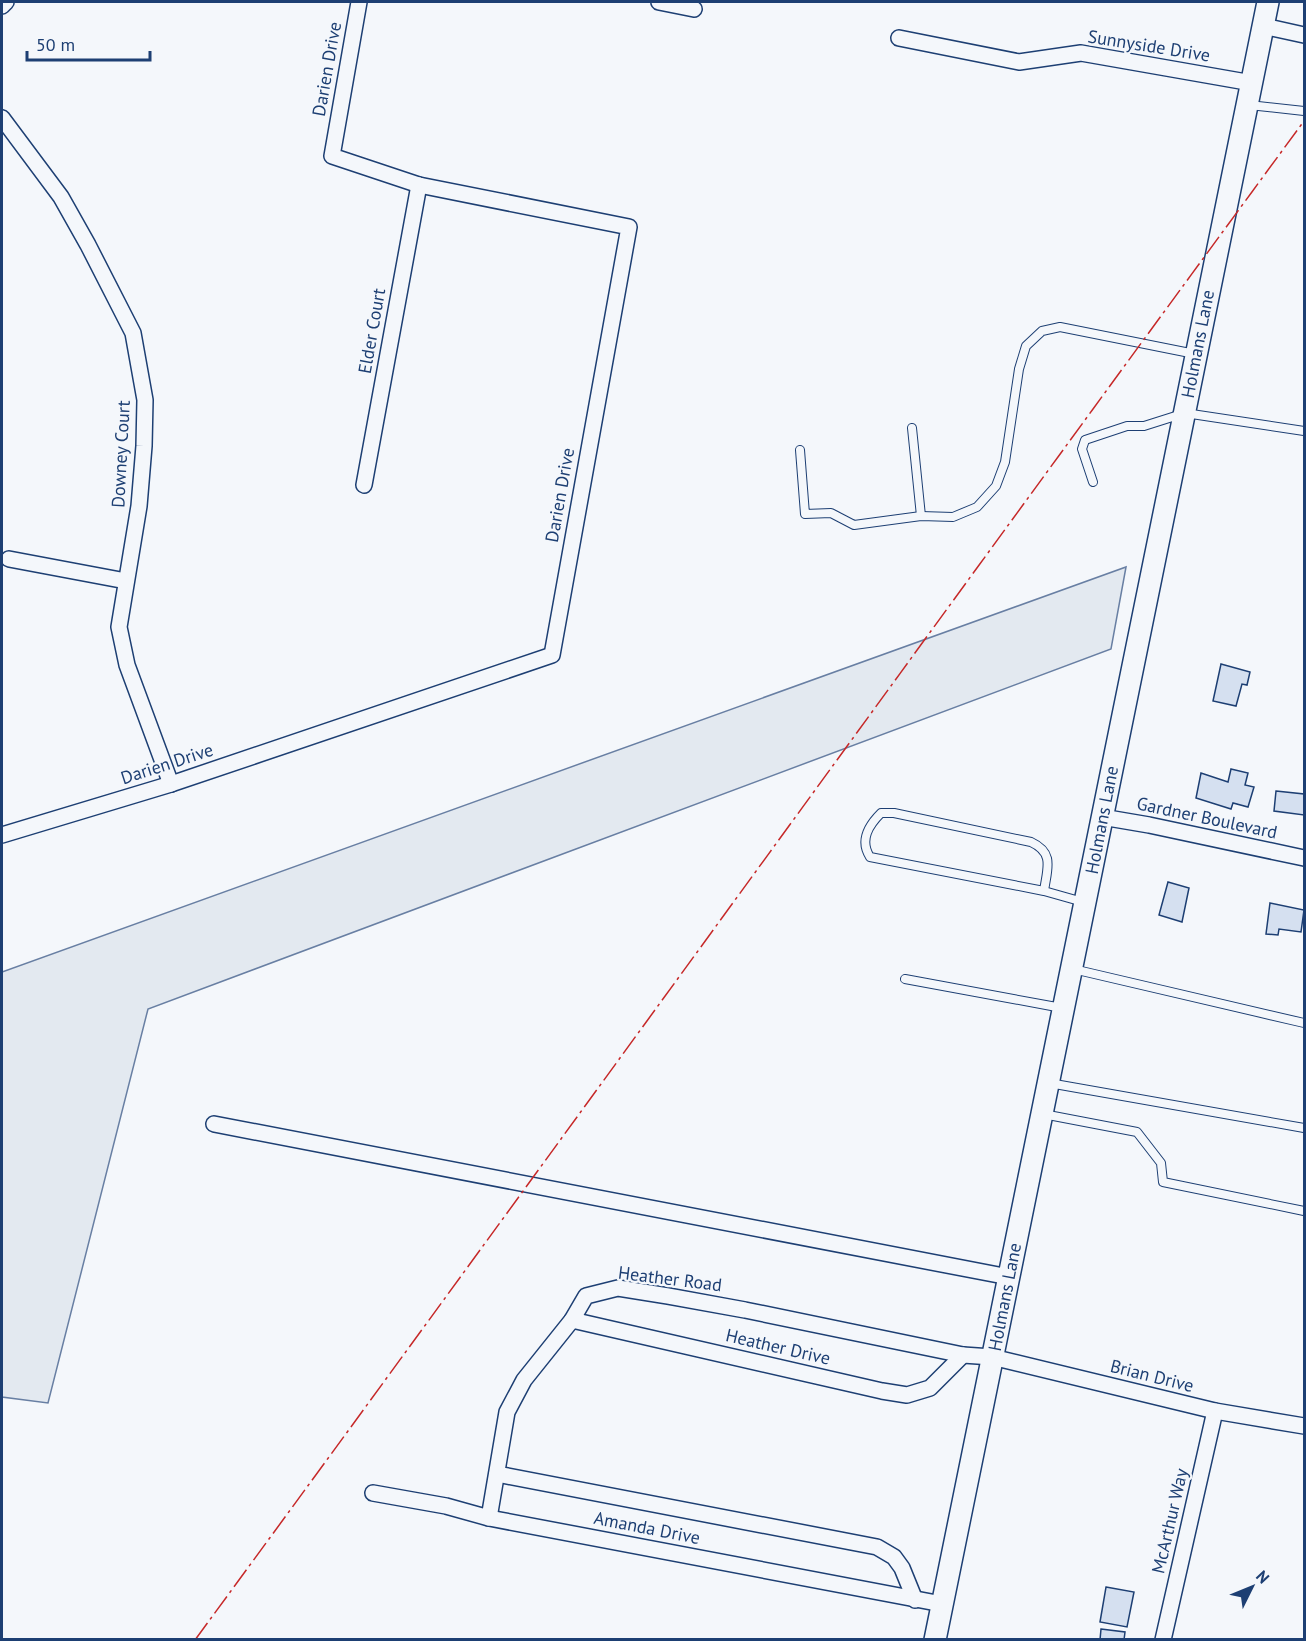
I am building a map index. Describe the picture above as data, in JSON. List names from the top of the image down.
{
  "streets": {
    "main road": ["Holmans Lane"],
    "street": [
      "Sunnyside Drive",
      "Darien Drive",
      "Elder Court",
      "Downey Court",
      "Gardner Boulevard",
      "Heather Road",
      "Heather Drive",
      "Brian Drive",
      "McArthur Way",
      "Amanda Drive"
    ]
  },
  "crossings": [
    ["Sunnyside Drive", "Holmans Lane"],
    ["Darien Drive", "Elder Court"],
    ["Darien Drive", "Downey Court"],
    ["Holmans Lane", "Gardner Boulevard"],
    ["Holmans Lane", "Heather Road"],
    ["Holmans Lane", "Brian Drive"],
    ["Holmans Lane", "Amanda Drive"],
    ["Heather Road", "Heather Drive"],
    ["Heather Road", "Brian Drive"],
    ["Heather Road", "Amanda Drive"],
    ["Brian Drive", "McArthur Way"]
  ],
  "scale_bar": "50 m",
  "north": "top right"
}
